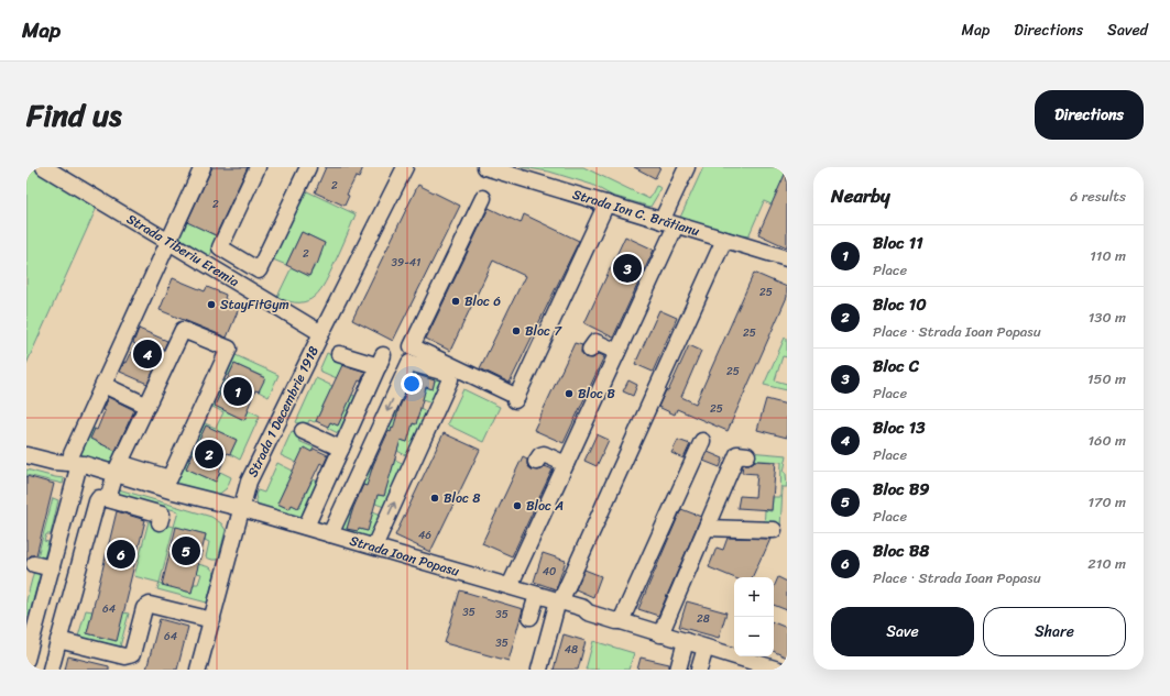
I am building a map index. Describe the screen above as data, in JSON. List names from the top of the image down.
{
  "streets": {
    "street": [
      "Strada Ion C. Brătianu",
      "Strada Tiberiu Eremia",
      "Strada 1 Decembrie 1918",
      "Strada Ioan Popasu"
    ]
  },
  "crossings": [
    ["Strada Tiberiu Eremia", "Strada 1 Decembrie 1918"],
    ["Strada 1 Decembrie 1918", "Strada Ioan Popasu"]
  ],
  "places": [
    "Bloc 6",
    "StayFitGym",
    "Bloc 7",
    "Bloc B",
    "Bloc 8",
    "Bloc A"
  ],
  "house_numbers": [
    "2",
    "2",
    "2",
    "39-41",
    "25",
    "25",
    "25",
    "25",
    "46",
    "40",
    "64",
    "35",
    "35",
    "28",
    "64",
    "35",
    "48"
  ],
  "page": {
    "header": "Map",
    "nav": ["Map", "Directions", "Saved"],
    "title": "Find us",
    "buttons": [
      "Directions",
      ["Save", "Share"]
    ],
    "heading": ["Nearby", "6 results"],
    "list": [
      {
        "mark": "1",
        "name": "Bloc 11",
        "note": "Place",
        "value": "110 m"
      },
      {
        "mark": "2",
        "name": "Bloc 10",
        "note": "Place · Strada Ioan Popasu",
        "value": "130 m"
      },
      {
        "mark": "3",
        "name": "Bloc C",
        "note": "Place",
        "value": "150 m"
      },
      {
        "mark": "4",
        "name": "Bloc 13",
        "note": "Place",
        "value": "160 m"
      },
      {
        "mark": "5",
        "name": "Bloc B9",
        "note": "Place",
        "value": "170 m"
      },
      {
        "mark": "6",
        "name": "Bloc B8",
        "note": "Place · Strada Ioan Popasu",
        "value": "210 m"
      }
    ],
    "pins": [
      "3",
      "4",
      "1",
      "2",
      "5",
      "6"
    ],
    "map_buttons": ["+", "−"]
  }
}
